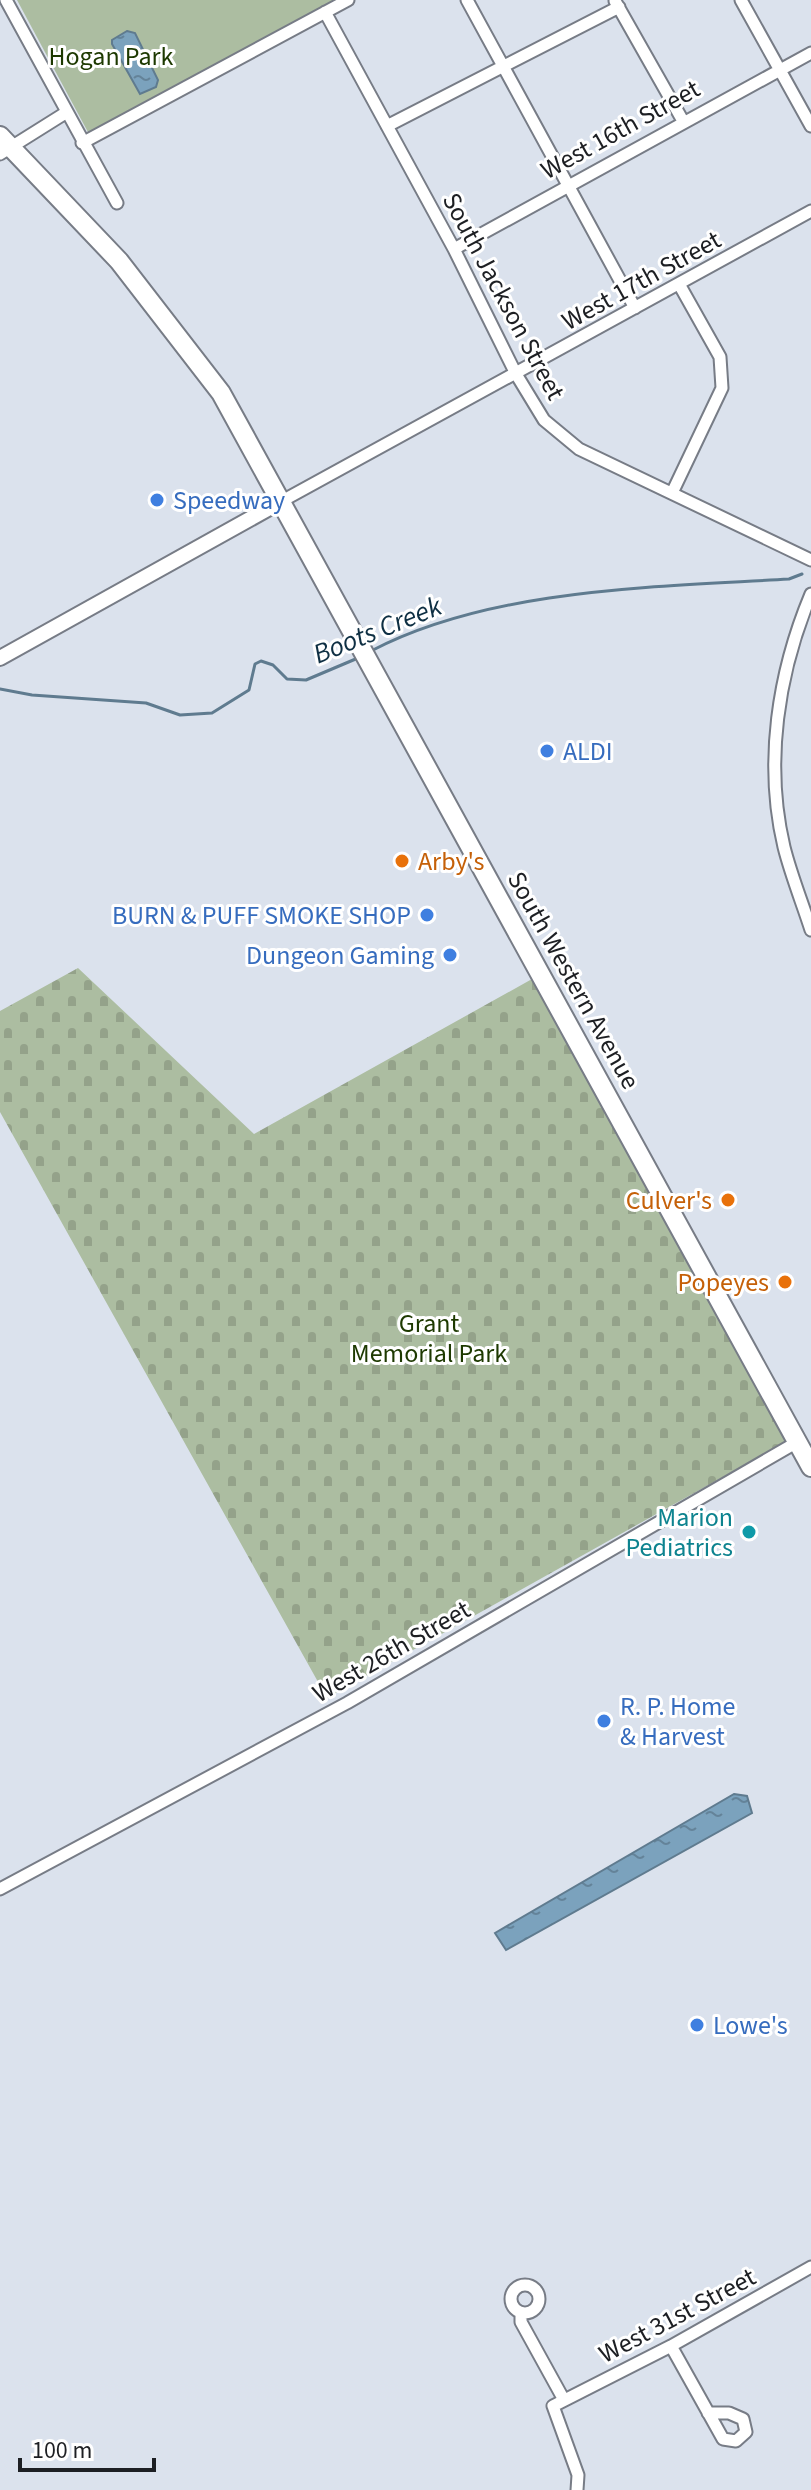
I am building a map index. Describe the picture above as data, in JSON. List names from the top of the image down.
{
  "streets": {
    "highway": ["South Western Avenue"],
    "street": [
      "West 16th Street",
      "West 17th Street",
      "South Jackson Street",
      "West 26th Street",
      "West 31st Street"
    ]
  },
  "crossings": [
    ["West 16th Street", "South Jackson Street"],
    ["West 17th Street", "South Jackson Street"],
    ["West 17th Street", "South Western Avenue"],
    ["South Western Avenue", "West 26th Street"]
  ],
  "water": ["Boots Creek"],
  "parks": ["Hogan Park", "Grant Memorial Park"],
  "places": [
    "Speedway",
    "ALDI",
    "Arby's",
    "BURN & PUFF SMOKE SHOP",
    "Dungeon Gaming",
    "Culver's",
    "Popeyes",
    "Marion Pediatrics",
    "R. P. Home & Harvest",
    "Lowe's"
  ],
  "scale_bar": "100 m"
}
